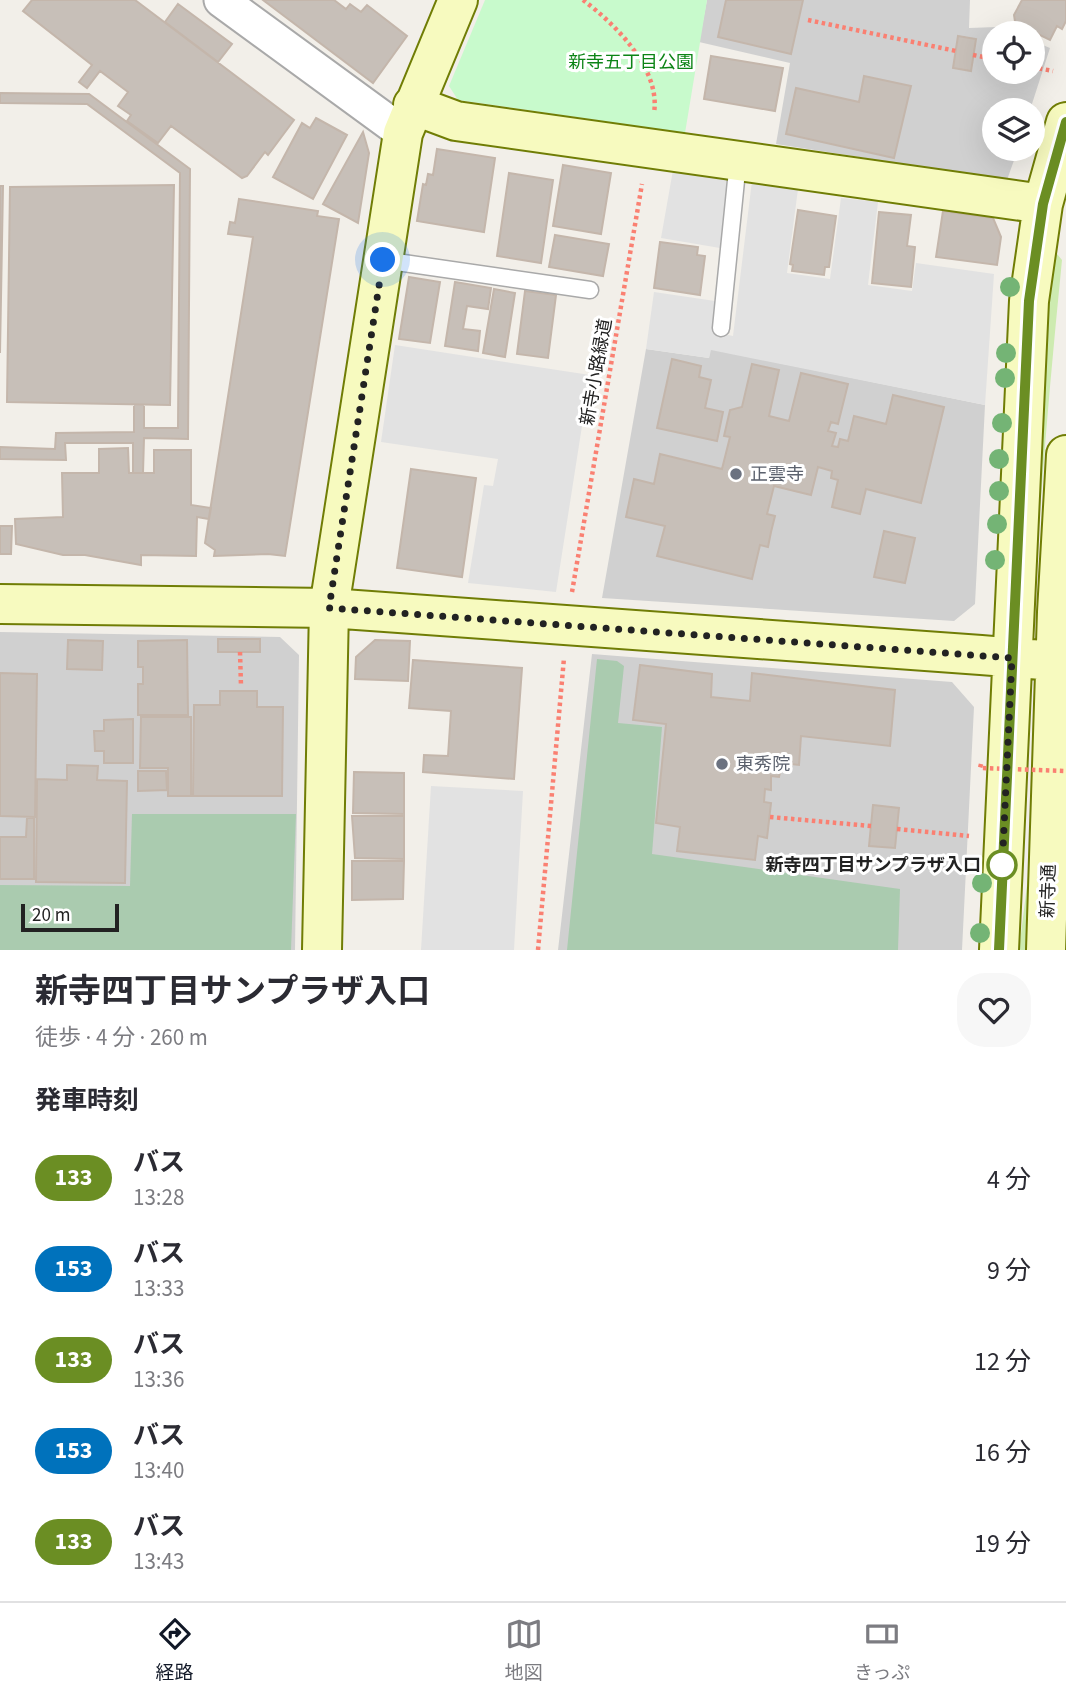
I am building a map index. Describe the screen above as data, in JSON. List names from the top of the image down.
{
  "streets": {
    "street": ["新寺通"],
    "path": ["新寺小路緑道"]
  },
  "parks": ["新寺五丁目公園"],
  "places": ["正雲寺", "東秀院", "新寺四丁目サンプラザ入口"],
  "lines": ["bus line 133"],
  "scale_bar": "20 m",
  "page": {
    "scale": "20 m",
    "heading": [
      ["新寺四丁目サンプラザ入口", "徒歩 · 4 分 · 260 m"],
      "発車時刻"
    ],
    "list": [
      {
        "mark": "133",
        "name": "バス",
        "note": "13:28",
        "value": "4 分"
      },
      {
        "mark": "153",
        "name": "バス",
        "note": "13:33",
        "value": "9 分"
      },
      {
        "mark": "133",
        "name": "バス",
        "note": "13:36",
        "value": "12 分"
      },
      {
        "mark": "153",
        "name": "バス",
        "note": "13:40",
        "value": "16 分"
      },
      {
        "mark": "133",
        "name": "バス",
        "note": "13:43",
        "value": "19 分"
      }
    ],
    "tabs": ["経路", "地図", "きっぷ"]
  }
}
